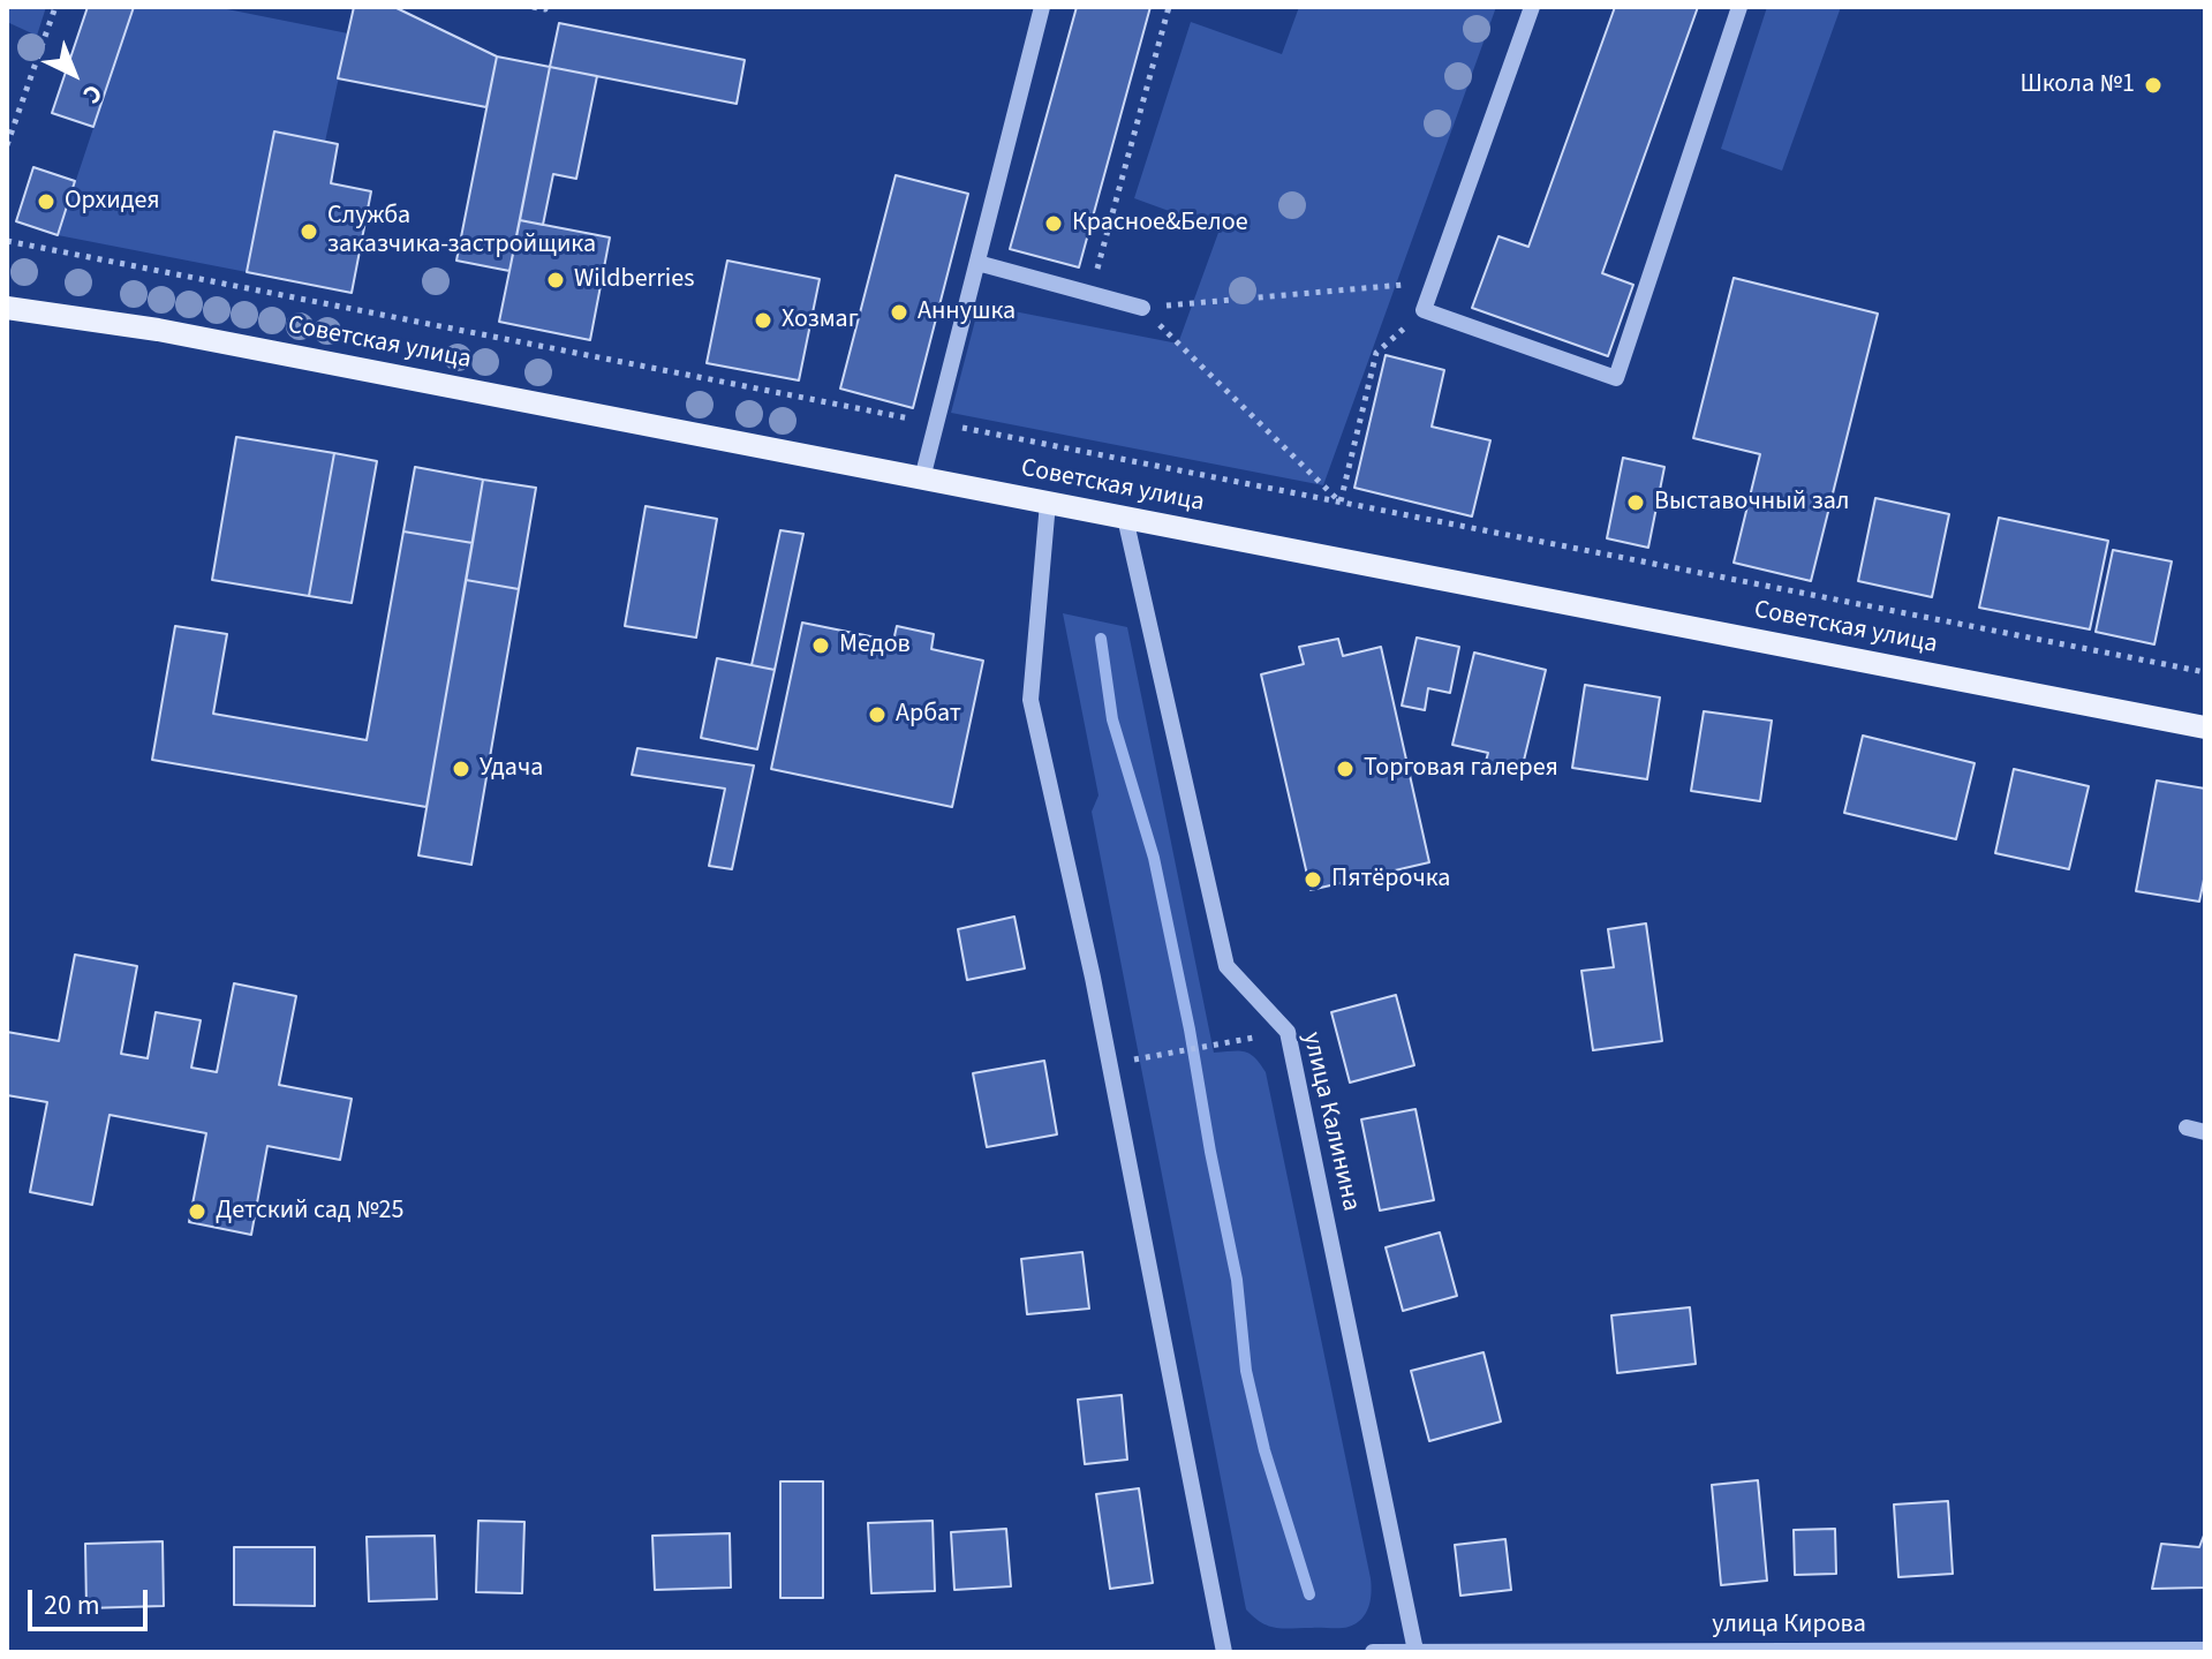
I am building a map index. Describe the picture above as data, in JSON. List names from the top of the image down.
{
  "streets": {
    "main road": ["Советская улица"],
    "street": ["улица Калинина", "улица Кирова"]
  },
  "crossings": [
    ["Советская улица", "улица Калинина"],
    ["улица Калинина", "улица Кирова"]
  ],
  "places": [
    "Школа №1",
    "Орхидея",
    "Красное&Белое",
    "Служба заказчика-застройщика",
    "Wildberries",
    "Аннушка",
    "Хозмаг",
    "Выставочный зал",
    "Медов",
    "Арбат",
    "Удача",
    "Торговая галерея",
    "Пятёрочка",
    "Детский сад №25"
  ],
  "scale_bar": "20 m",
  "north": "bottom right"
}
